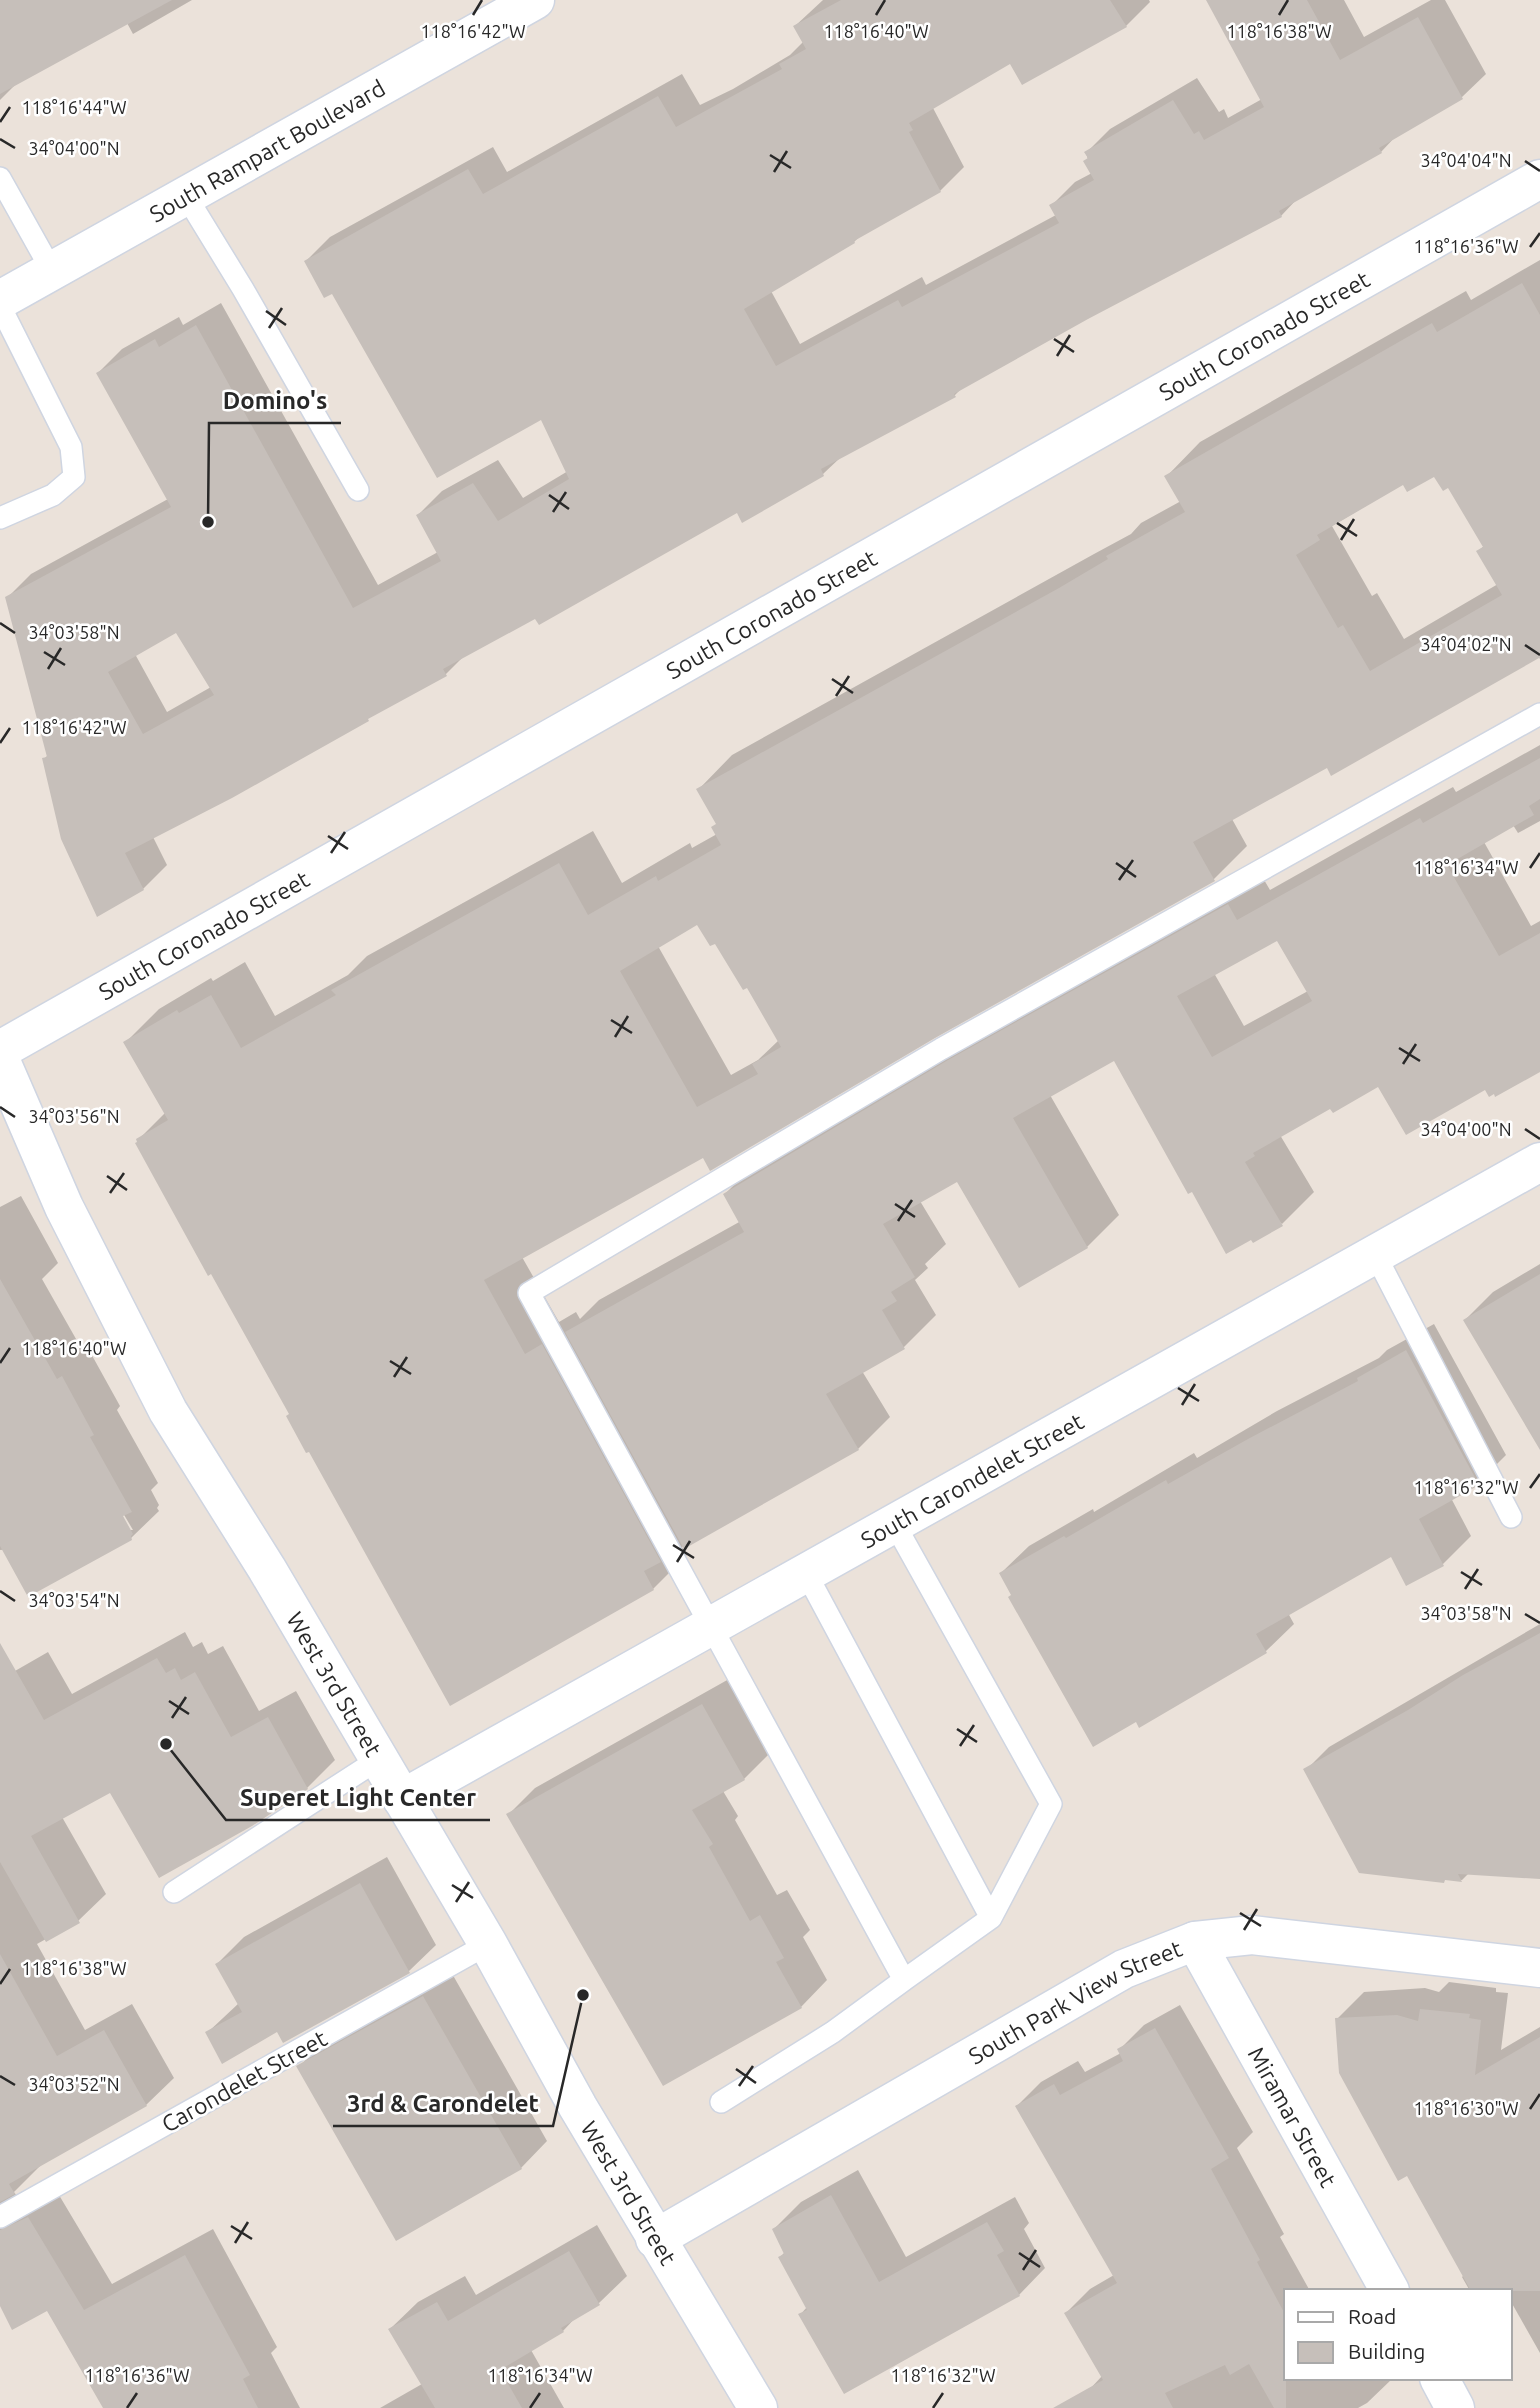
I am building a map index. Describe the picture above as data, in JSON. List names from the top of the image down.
{
  "streets": {
    "street": [
      "South Rampart Boulevard",
      "South Coronado Street",
      "South Carondelet Street",
      "West 3rd Street",
      "South Park View Street",
      "Miramar Street"
    ],
    "lane": ["Carondelet Street"]
  },
  "crossings": [
    ["South Carondelet Street", "West 3rd Street"],
    ["West 3rd Street", "South Park View Street"],
    ["West 3rd Street", "Carondelet Street"],
    ["South Park View Street", "Miramar Street"]
  ],
  "places": ["Domino's", "Superet Light Center", "3rd & Carondelet"],
  "legend": ["Road", "Building"],
  "coordinates": [
    "118°16'42\"W",
    "118°16'40\"W",
    "118°16'38\"W",
    "118°16'44\"W",
    "34°04'00\"N",
    "34°04'04\"N",
    "118°16'36\"W",
    "34°03'58\"N",
    "34°04'02\"N",
    "118°16'34\"W",
    "34°03'56\"N",
    "118°16'32\"W",
    "34°03'54\"N",
    "34°03'52\"N",
    "118°16'30\"W"
  ]
}
